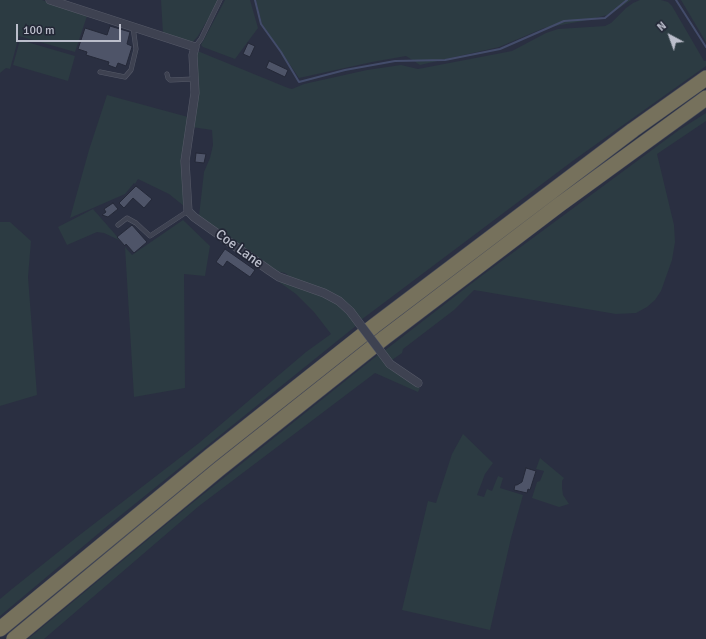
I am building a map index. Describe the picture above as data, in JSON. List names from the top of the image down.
{
  "streets": {
    "street": ["Coe Lane"]
  },
  "scale_bar": "100 m",
  "north": "top left"
}
